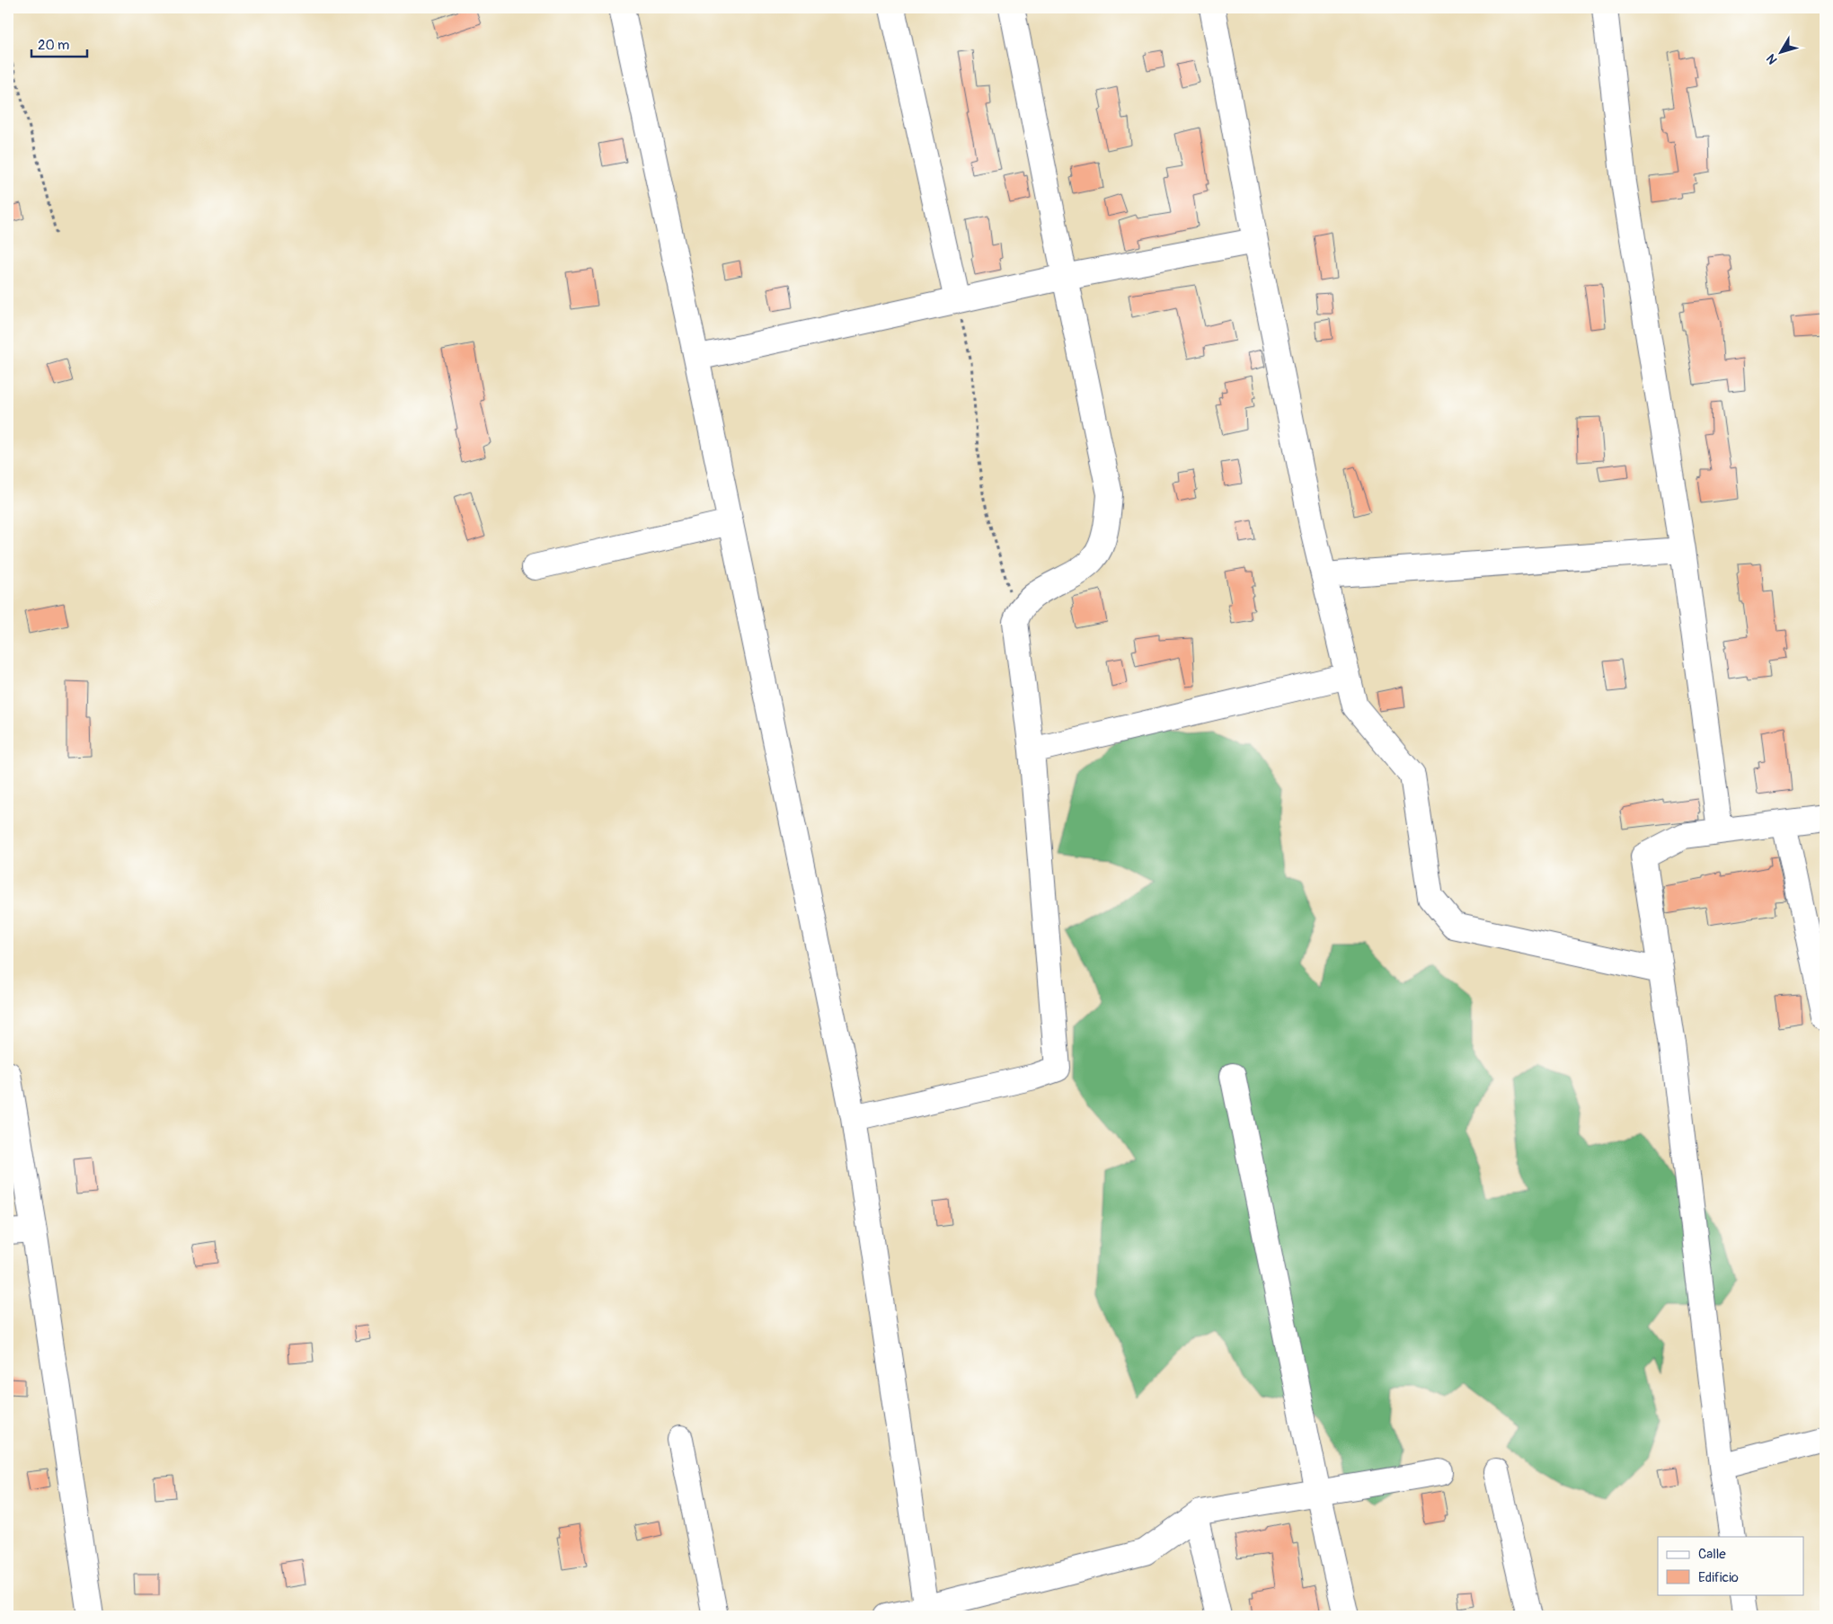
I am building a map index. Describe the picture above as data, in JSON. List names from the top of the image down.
{
  "legend": ["Calle", "Edificio"],
  "scale_bar": "20 m",
  "north": "bottom left"
}
